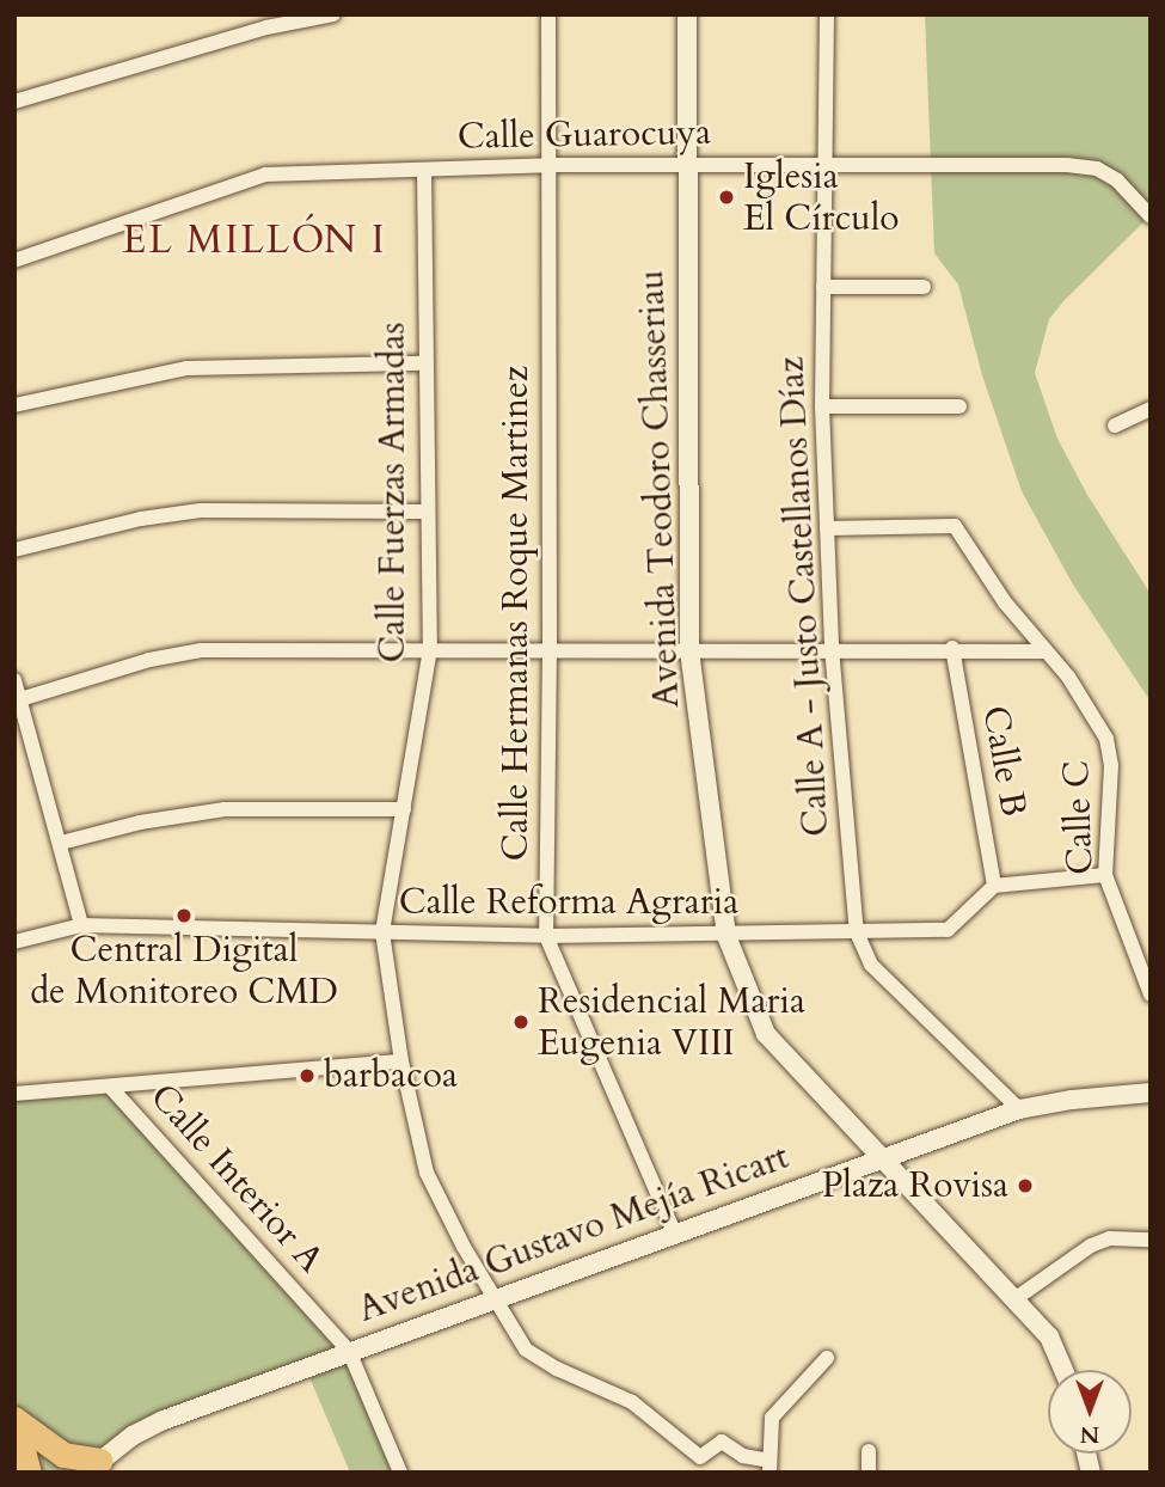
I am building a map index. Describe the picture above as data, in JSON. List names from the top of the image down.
{
  "streets": {
    "street": [
      "Calle Guarocuya",
      "Avenida Teodoro Chasseriau",
      "Calle Fuerzas Armadas",
      "Calle A - Justo Castellanos Díaz",
      "Calle Hermanas Roque Martinez",
      "Calle B",
      "Calle C",
      "Calle Reforma Agraria",
      "Calle Interior A",
      "Avenida Gustavo Mejía Ricart"
    ]
  },
  "crossings": [
    ["Calle Guarocuya", "Avenida Teodoro Chasseriau"],
    ["Calle Guarocuya", "Calle Fuerzas Armadas"],
    ["Calle Guarocuya", "Calle A - Justo Castellanos Díaz"],
    ["Calle Guarocuya", "Calle Hermanas Roque Martinez"],
    ["Avenida Teodoro Chasseriau", "Calle Reforma Agraria"],
    ["Avenida Teodoro Chasseriau", "Avenida Gustavo Mejía Ricart"],
    ["Calle Fuerzas Armadas", "Calle Reforma Agraria"],
    ["Calle Fuerzas Armadas", "Avenida Gustavo Mejía Ricart"],
    ["Calle A - Justo Castellanos Díaz", "Calle C"],
    ["Calle A - Justo Castellanos Díaz", "Calle Reforma Agraria"],
    ["Calle A - Justo Castellanos Díaz", "Avenida Gustavo Mejía Ricart"],
    ["Calle Hermanas Roque Martinez", "Calle Reforma Agraria"],
    ["Calle Hermanas Roque Martinez", "Avenida Gustavo Mejía Ricart"],
    ["Calle B", "Calle Reforma Agraria"],
    ["Calle Interior A", "Avenida Gustavo Mejía Ricart"]
  ],
  "districts": ["EL MILLÓN I"],
  "places": [
    "Iglesia El Círculo",
    "Central Digital de Monitoreo CMD",
    "Residencial Maria Eugenia VIII",
    "barbacoa",
    "Plaza Rovisa"
  ],
  "north": "bottom"
}
